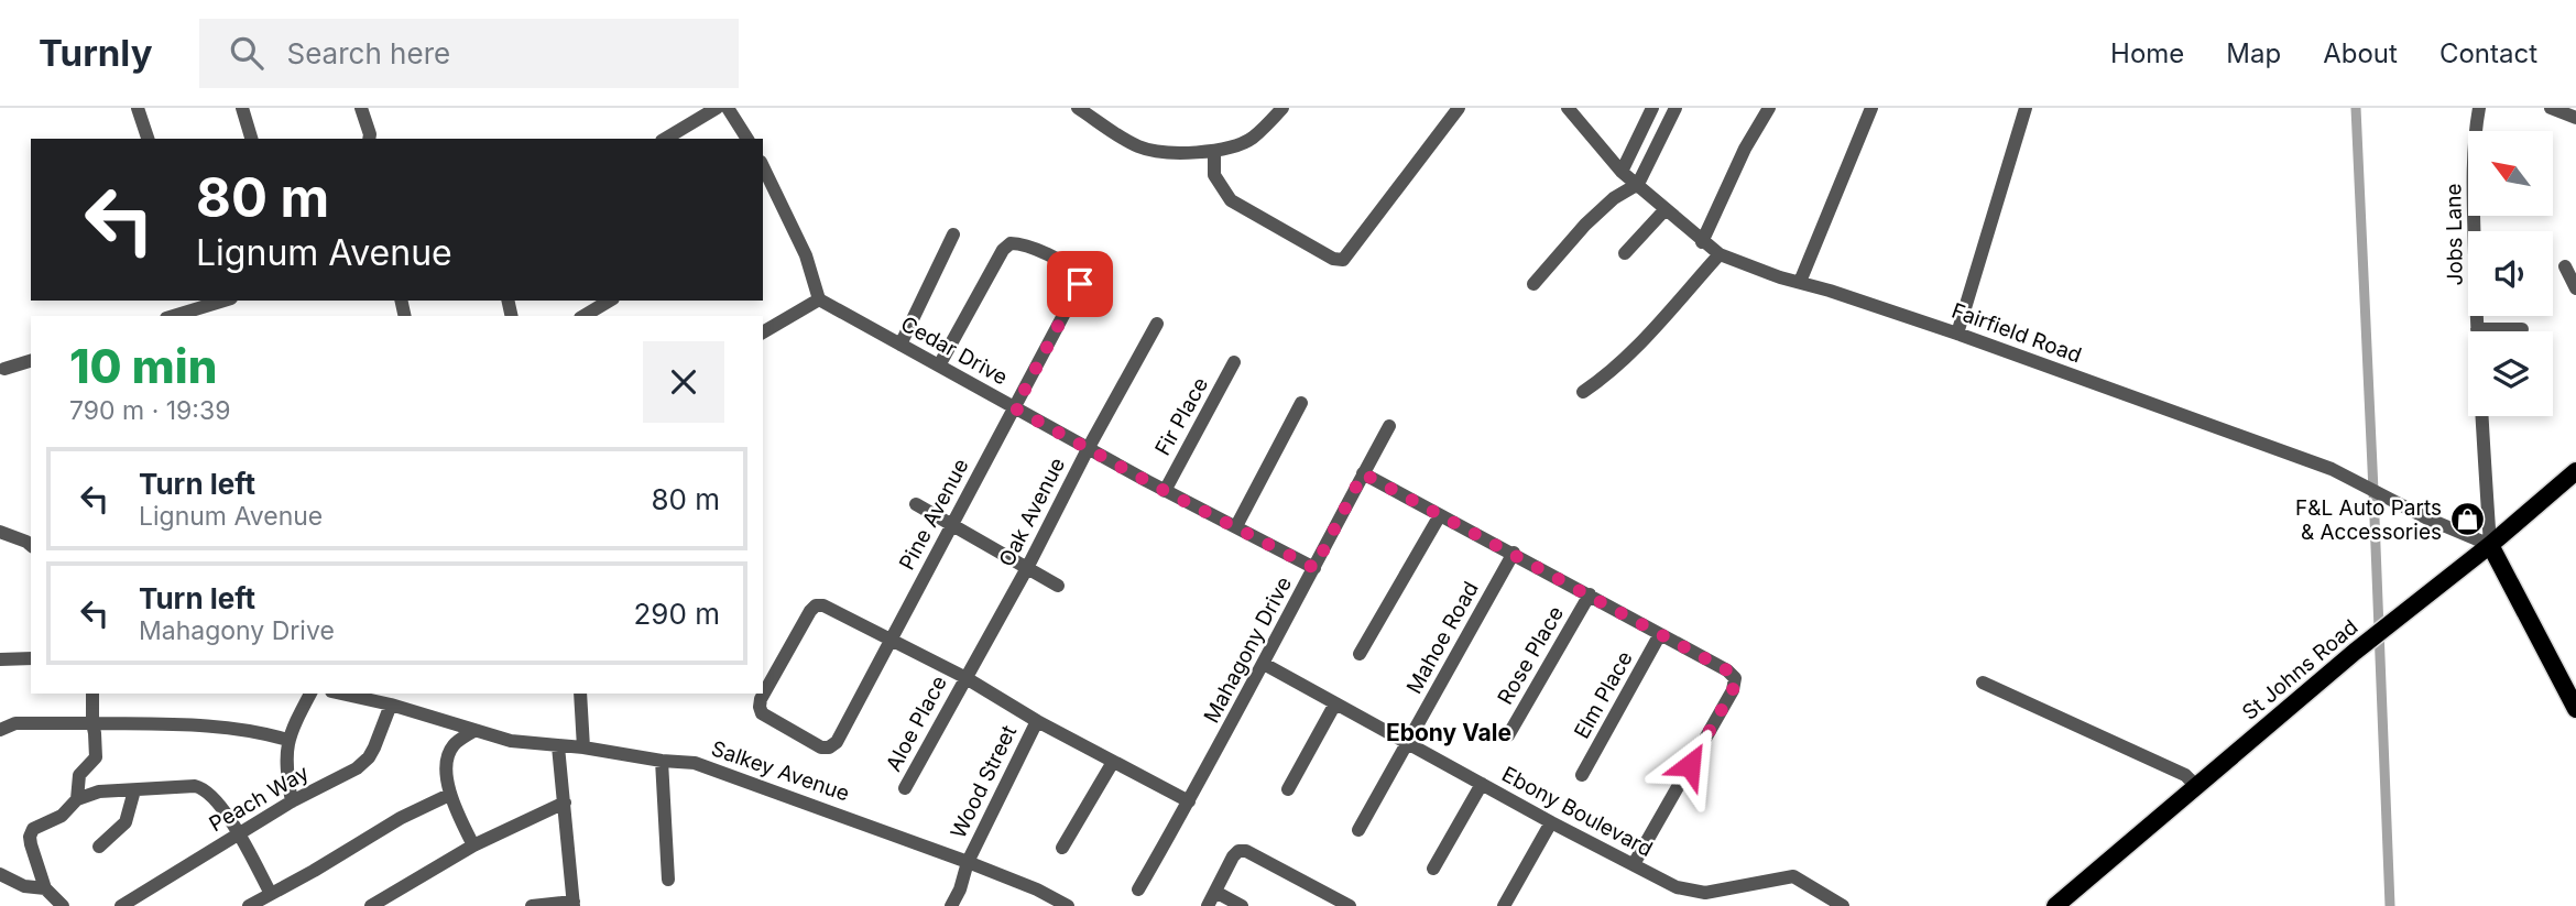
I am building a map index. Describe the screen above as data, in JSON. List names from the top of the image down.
{
  "streets": {
    "main road": ["St Johns Road"],
    "street": [
      "Jobs Lane",
      "Fairfield Road",
      "Cedar Drive",
      "Fir Place",
      "Oak Avenue",
      "Pine Avenue",
      "Mahoe Road",
      "Mahagony Drive",
      "Rose Place",
      "Elm Place",
      "Aloe Place",
      "Salkey Avenue",
      "Wood Street",
      "Peach Way",
      "Ebony Boulevard"
    ]
  },
  "crossings": [
    ["Jobs Lane", "Fairfield Road"],
    ["Jobs Lane", "St Johns Road"],
    ["Fairfield Road", "St Johns Road"],
    ["Cedar Drive", "Fir Place"],
    ["Cedar Drive", "Oak Avenue"],
    ["Cedar Drive", "Pine Avenue"],
    ["Cedar Drive", "Mahagony Drive"],
    ["Oak Avenue", "Aloe Place"],
    ["Mahoe Road", "Ebony Boulevard"],
    ["Mahagony Drive", "Ebony Boulevard"],
    ["Salkey Avenue", "Wood Street"],
    ["Salkey Avenue", "Peach Way"]
  ],
  "districts": ["Ebony Vale"],
  "places": {
    "shop": ["F&L Auto Parts & Accessories"]
  },
  "north": "top left",
  "page": {
    "header": "Turnly",
    "search": "Search here",
    "nav": [
      "Home",
      "Map",
      "About",
      "Contact"
    ],
    "turn": ["80 m", "Lignum Avenue"],
    "heading": ["10 min", "790 m · 19:39"],
    "list": [
      {
        "name": "Turn left",
        "note": "Lignum Avenue",
        "value": "80 m"
      },
      {
        "name": "Turn left",
        "note": "Mahagony Drive",
        "value": "290 m"
      }
    ]
  }
}
